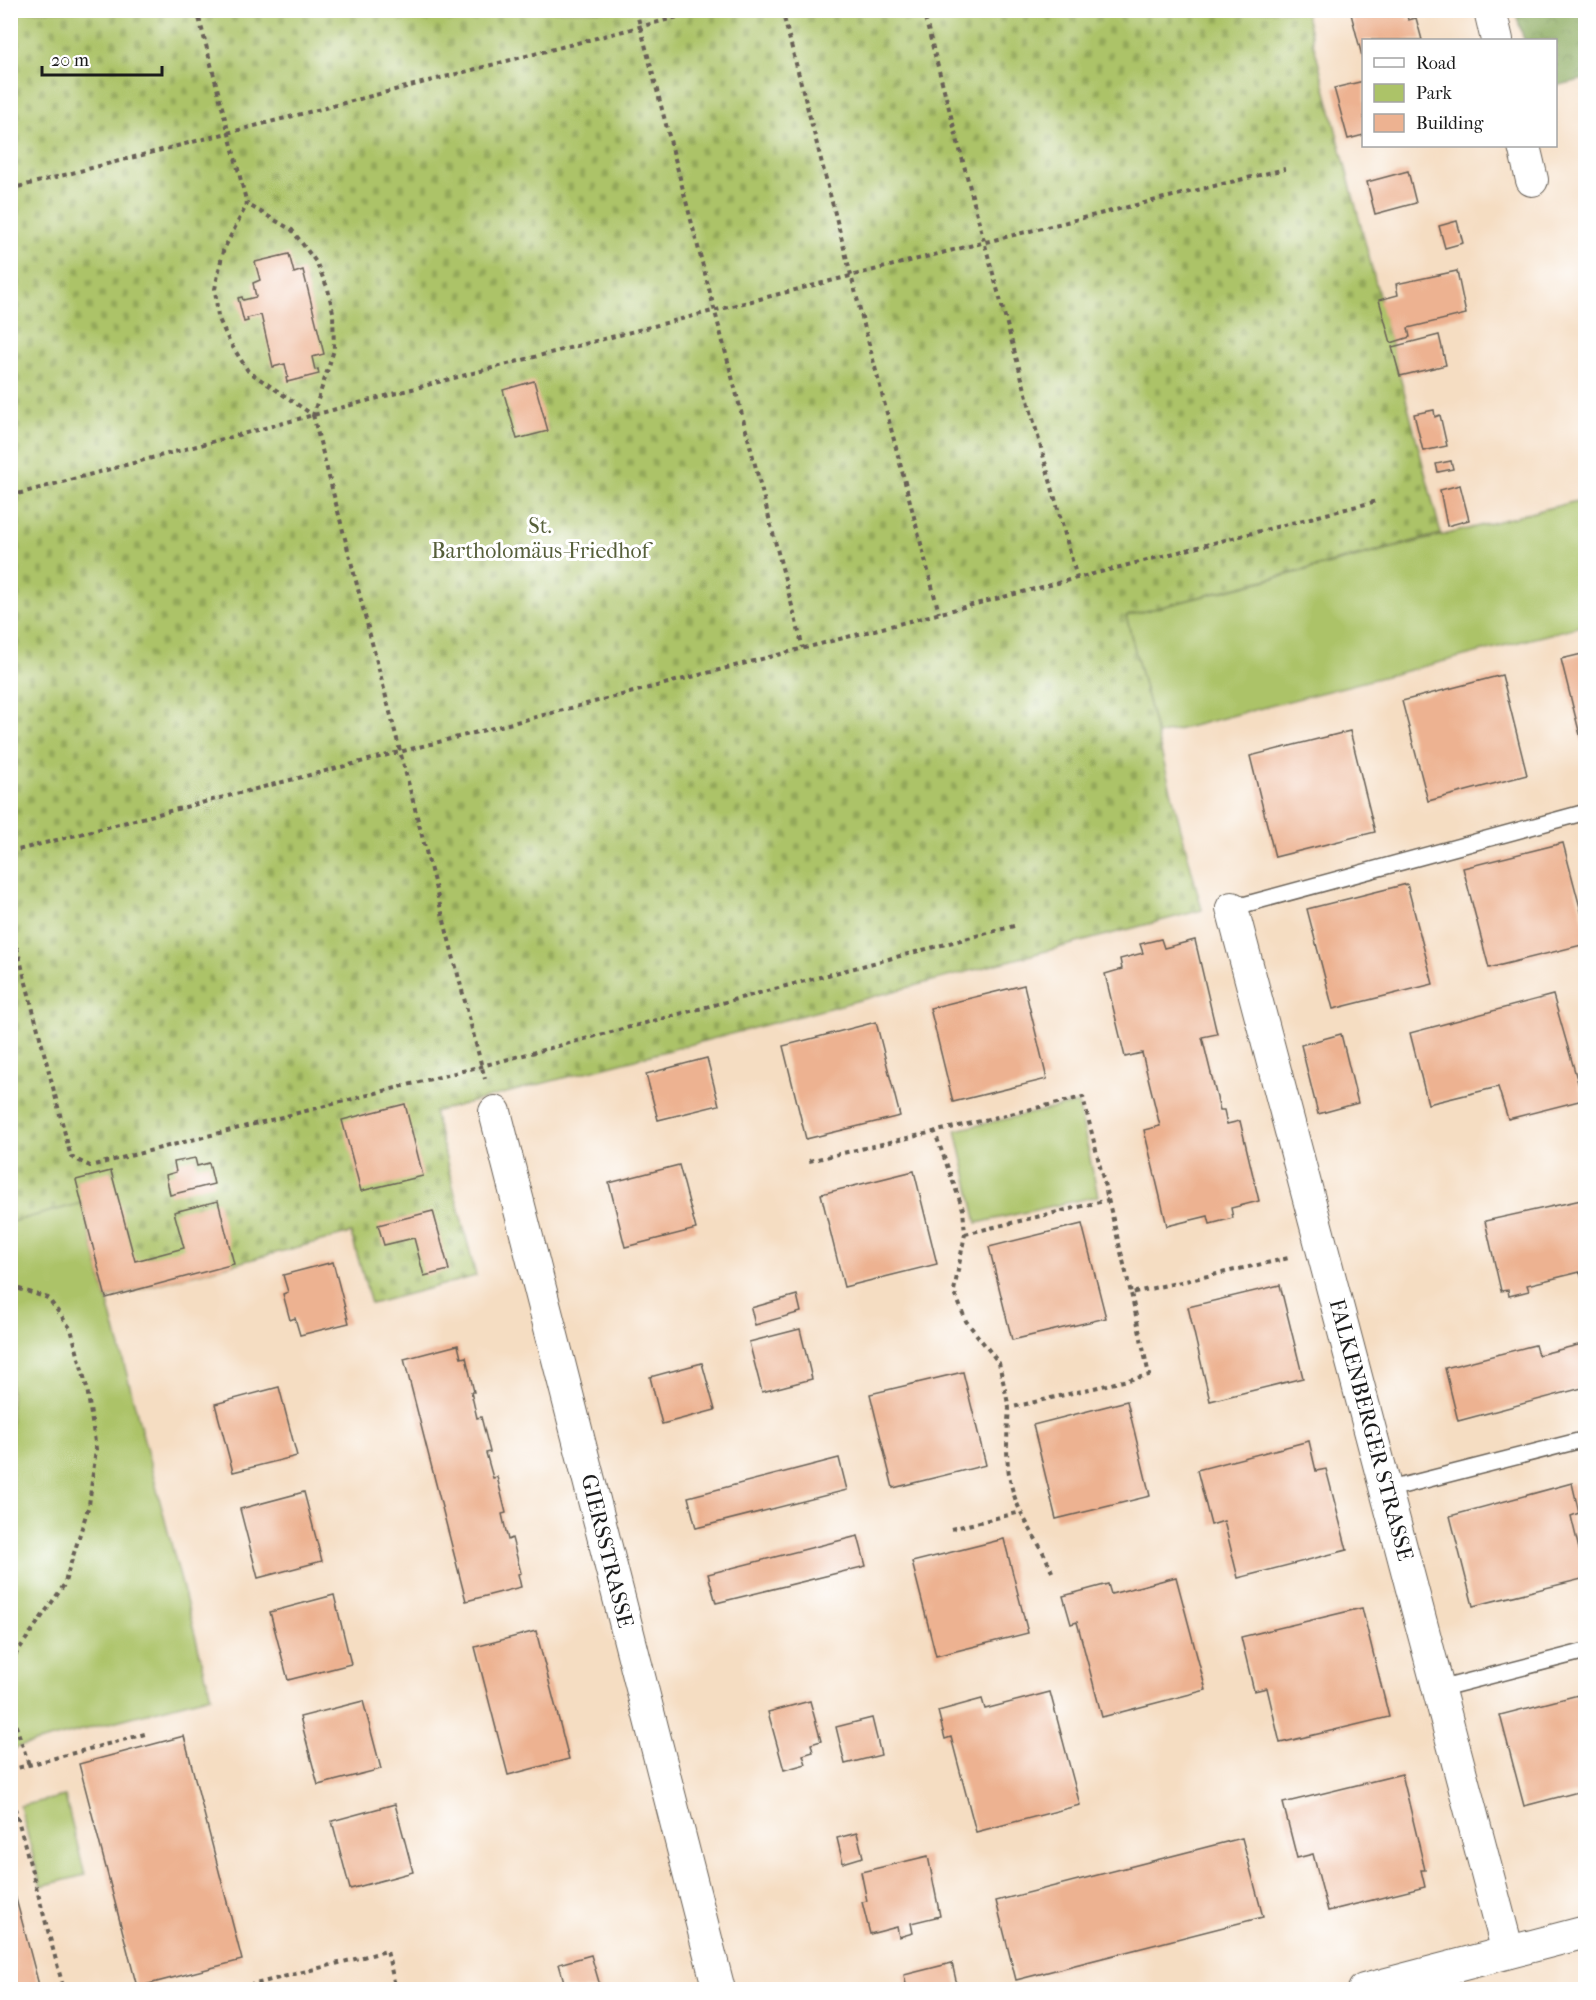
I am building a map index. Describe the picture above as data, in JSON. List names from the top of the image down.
{
  "streets": {
    "street": ["FALKENBERGER STRASSE", "GIERSSTRASSE"]
  },
  "parks": ["St. Bartholomäus-Friedhof"],
  "legend": ["Road", "Park", "Building"],
  "scale_bar": "20 m"
}
